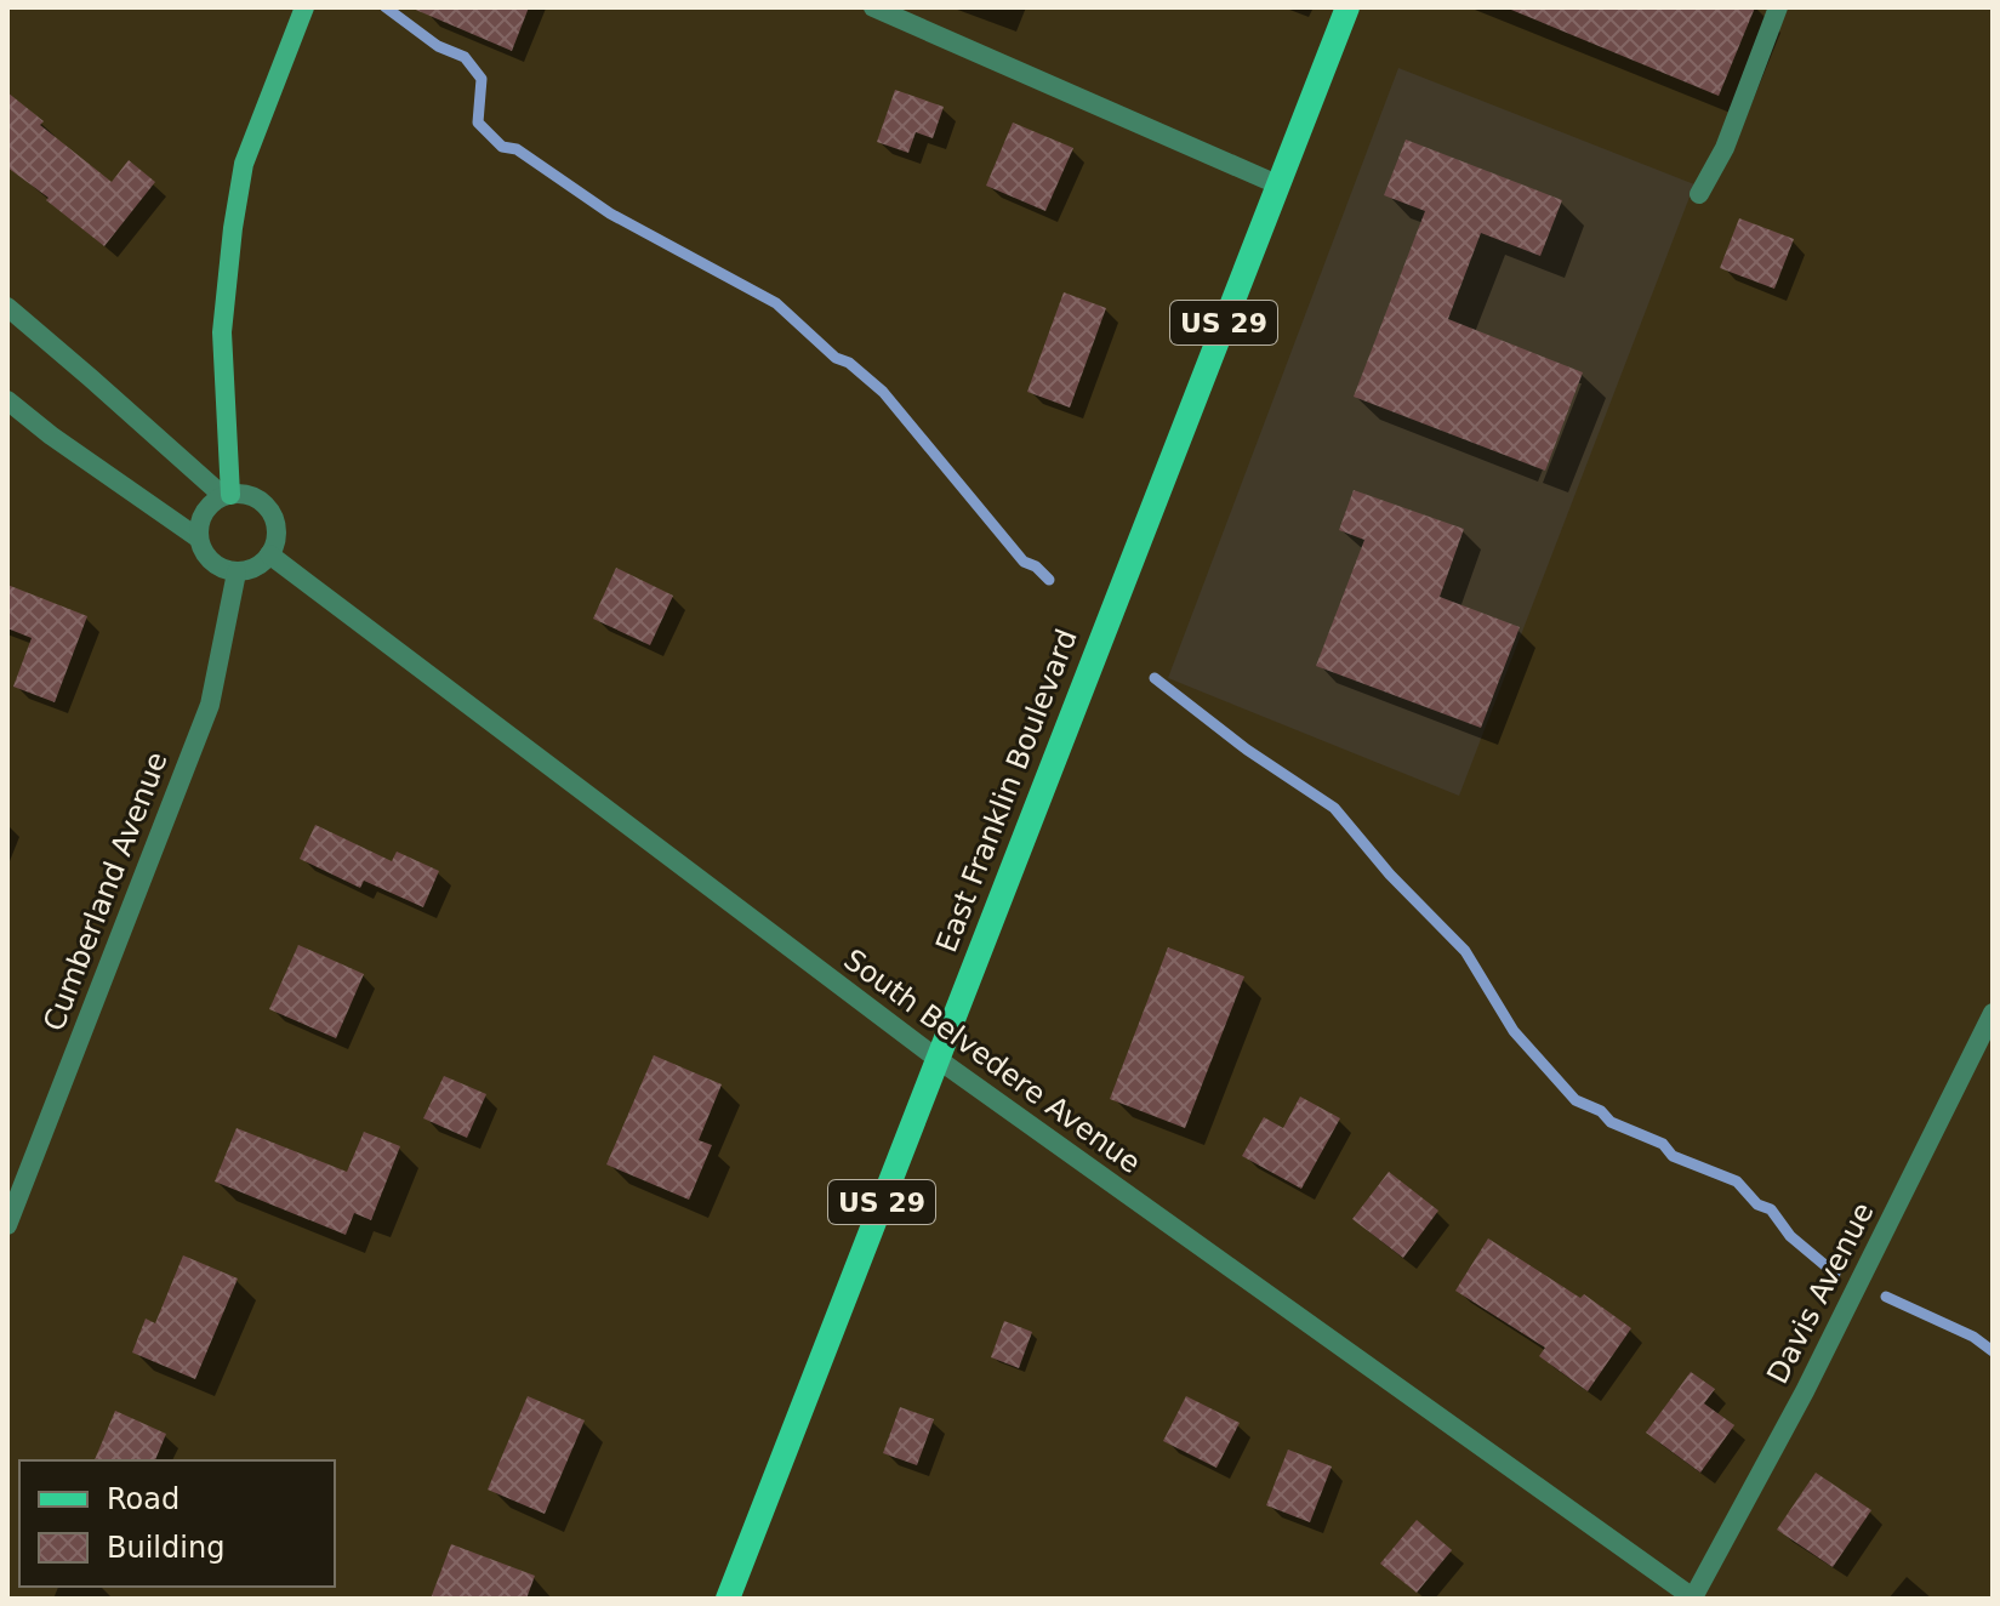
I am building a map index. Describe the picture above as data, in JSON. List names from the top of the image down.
{
  "streets": {
    "main road": ["US 29", "East Franklin Boulevard"],
    "street": ["Cumberland Avenue", "South Belvedere Avenue", "Davis Avenue"]
  },
  "crossings": [
    ["East Franklin Boulevard", "South Belvedere Avenue"],
    ["Cumberland Avenue", "South Belvedere Avenue"],
    ["South Belvedere Avenue", "Davis Avenue"]
  ],
  "legend": ["Road", "Building"]
}
